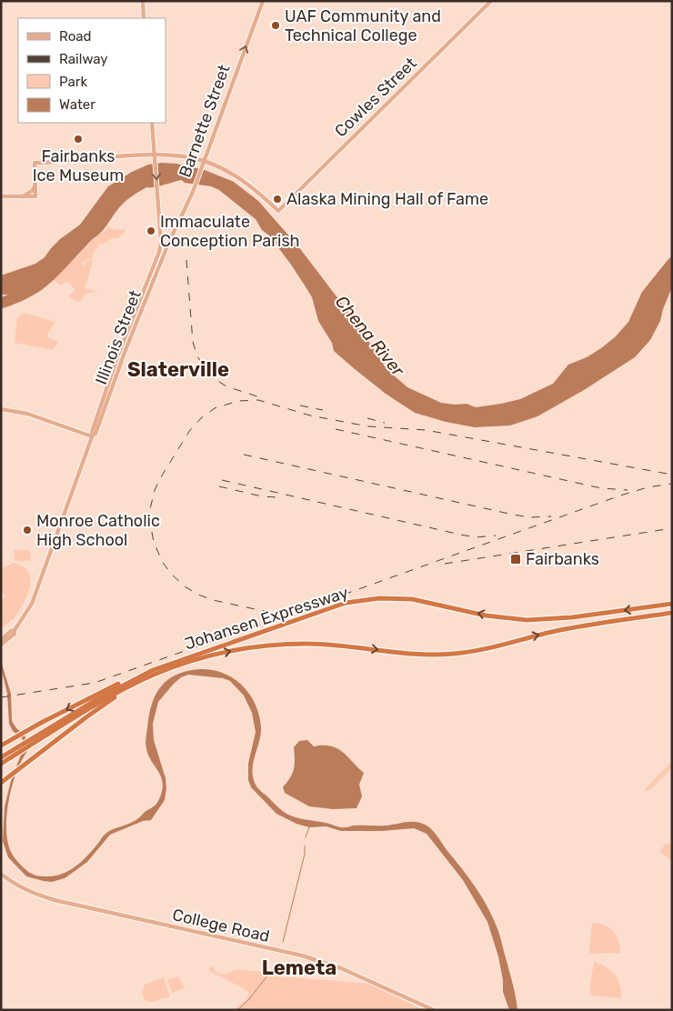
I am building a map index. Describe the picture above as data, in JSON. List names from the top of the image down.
{
  "streets": {
    "highway": ["Johansen Expressway"],
    "main road": [
      "Cowles Street",
      "Barnette Street",
      "Illinois Street",
      "College Road"
    ]
  },
  "crossings": [
    ["Cowles Street", "Barnette Street"],
    ["Barnette Street", "Illinois Street"]
  ],
  "one_way": ["Barnette Street"],
  "districts": ["Slaterville", "Lemeta"],
  "water": ["Chena River"],
  "places": {
    "other": [
      "UAF Community and Technical College",
      "Fairbanks Ice Museum",
      "Alaska Mining Hall of Fame",
      "Immaculate Conception Parish",
      "Monroe Catholic High School"
    ],
    "transit": ["Fairbanks"]
  },
  "legend": [
    "Road",
    "Railway",
    "Park",
    "Water"
  ]
}
